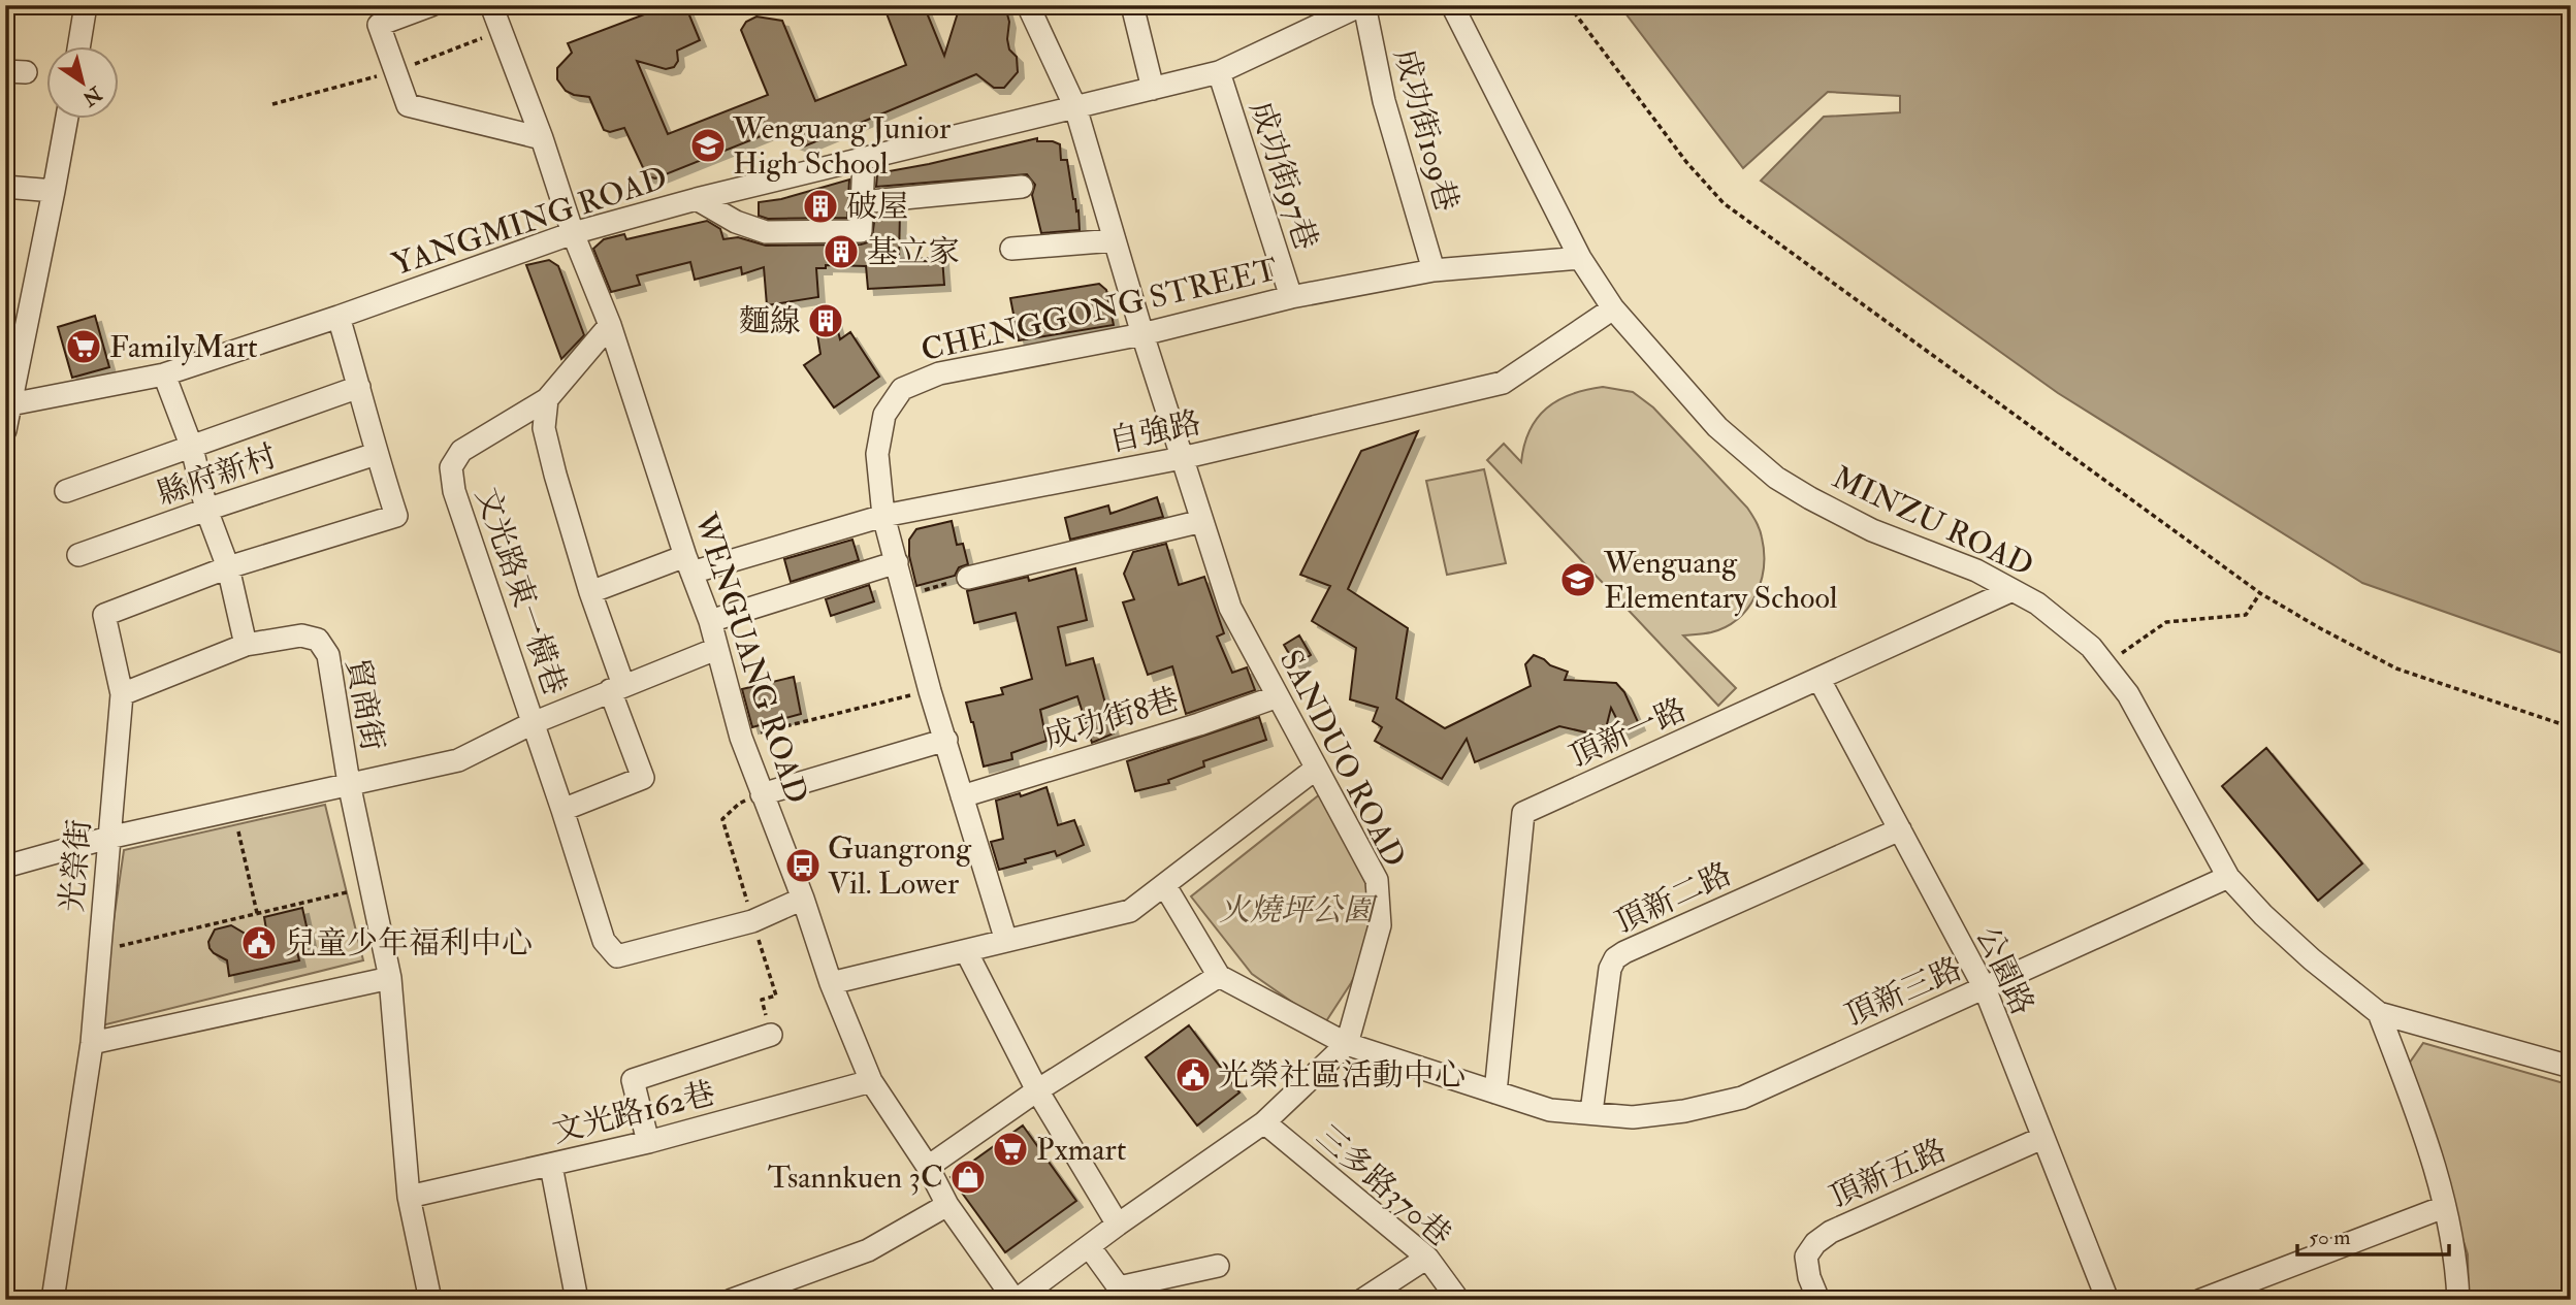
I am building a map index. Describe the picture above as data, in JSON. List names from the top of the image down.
{
  "streets": {
    "street": [
      "成功街109巷",
      "成功街97巷",
      "YANGMING ROAD",
      "CHENGGONG STREET",
      "自強路",
      "縣府新村",
      "MINZU ROAD",
      "文光路東一橫巷",
      "WENGUANG ROAD",
      "貿商街",
      "成功街8巷",
      "頂新一路",
      "SANDUO ROAD",
      "光榮街",
      "頂新二路",
      "公園路",
      "頂新三路",
      "文光路162巷",
      "頂新五路",
      "三多路370巷"
    ]
  },
  "crossings": [
    ["成功街109巷", "YANGMING ROAD"],
    ["成功街109巷", "CHENGGONG STREET"],
    ["成功街97巷", "YANGMING ROAD"],
    ["成功街97巷", "CHENGGONG STREET"],
    ["YANGMING ROAD", "WENGUANG ROAD"],
    ["YANGMING ROAD", "SANDUO ROAD"],
    ["CHENGGONG STREET", "自強路"],
    ["CHENGGONG STREET", "MINZU ROAD"],
    ["CHENGGONG STREET", "成功街8巷"],
    ["CHENGGONG STREET", "SANDUO ROAD"],
    ["自強路", "MINZU ROAD"],
    ["自強路", "WENGUANG ROAD"],
    ["自強路", "SANDUO ROAD"],
    ["MINZU ROAD", "頂新一路"],
    ["MINZU ROAD", "頂新三路"],
    ["文光路東一橫巷", "WENGUANG ROAD"],
    ["WENGUANG ROAD", "文光路162巷"],
    ["貿商街", "文光路162巷"],
    ["成功街8巷", "SANDUO ROAD"],
    ["頂新一路", "公園路"],
    ["頂新一路", "頂新三路"],
    ["SANDUO ROAD", "頂新三路"],
    ["頂新二路", "公園路"],
    ["頂新二路", "頂新三路"],
    ["公園路", "頂新三路"],
    ["公園路", "頂新五路"]
  ],
  "parks": ["火燒坪公園"],
  "places": {
    "school or university": ["Wenguang Junior High School", "Wenguang Elementary School"],
    "building": ["破屋", "基立家", "麵線"],
    "supermarket": ["FamilyMart", "Pxmart"],
    "bus stop": ["Guangrong Vil. Lower"],
    "public building": ["兒童少年福利中心", "光榮社區活動中心"],
    "shop": ["Tsannkuen 3C"]
  },
  "scale_bar": "50 m",
  "north": "bottom right"
}
